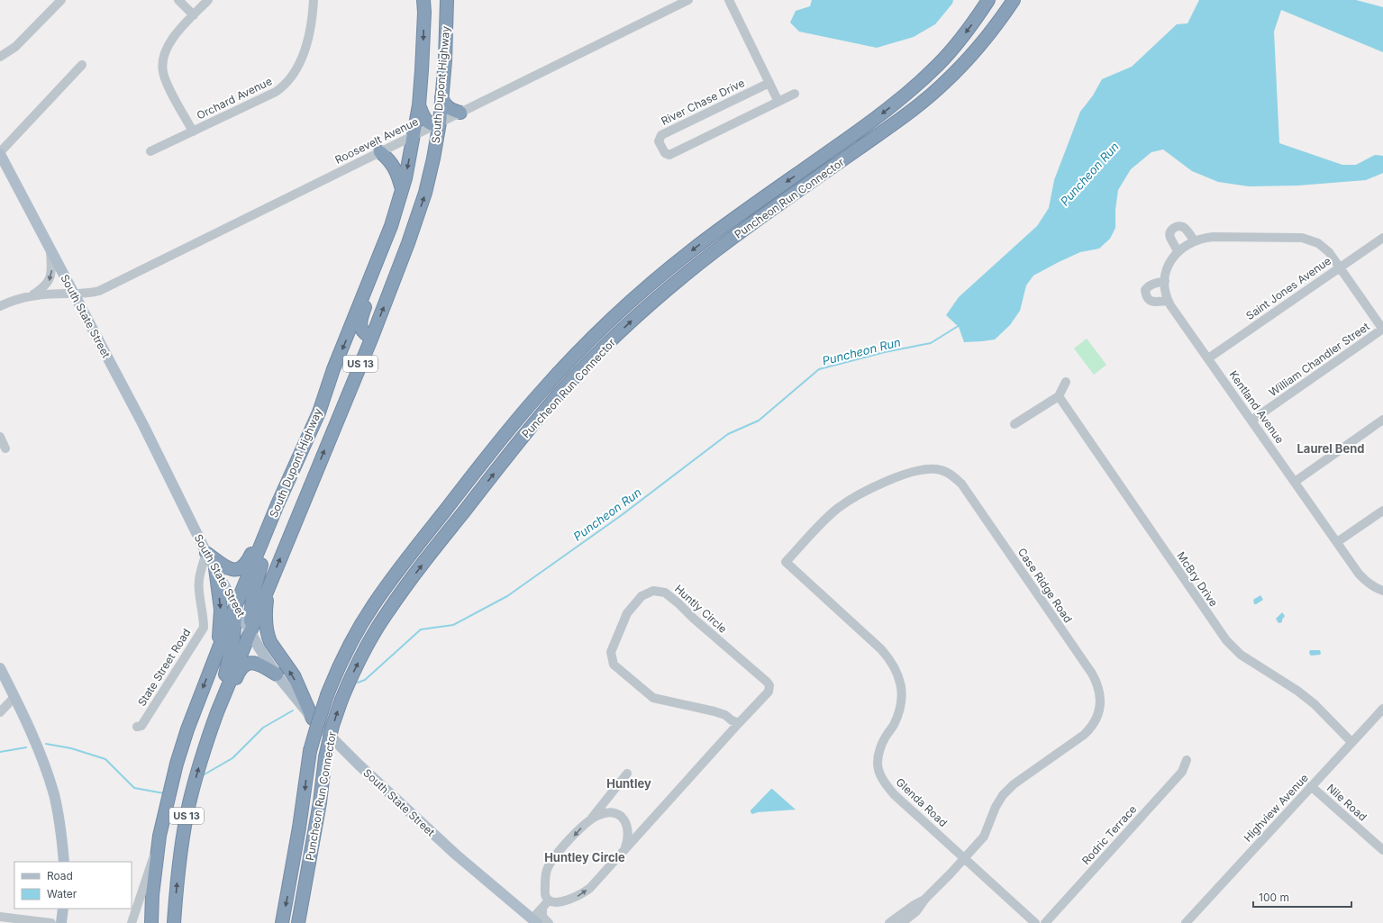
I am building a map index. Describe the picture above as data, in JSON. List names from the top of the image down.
{
  "streets": {
    "highway": ["South Dupont Highway", "Puncheon Run Connector", "US 13"],
    "main road": ["South State Street"],
    "street": [
      "Orchard Avenue",
      "River Chase Drive",
      "Roosevelt Avenue",
      "Saint Jones Avenue",
      "William Chandler Street",
      "Kentland Avenue",
      "McBry Drive",
      "Case Ridge Road",
      "Huntly Circle",
      "State Street Road",
      "Glenda Road",
      "Nile Road",
      "Highview Avenue",
      "Rodric Terrace"
    ]
  },
  "crossings": [
    ["South Dupont Highway", "Roosevelt Avenue"],
    ["South Dupont Highway", "South State Street"],
    ["Roosevelt Avenue", "South State Street"],
    ["Saint Jones Avenue", "Kentland Avenue"],
    ["South State Street", "State Street Road"],
    ["William Chandler Street", "Kentland Avenue"],
    ["McBry Drive", "Highview Avenue"],
    ["Case Ridge Road", "Glenda Road"],
    ["Nile Road", "Highview Avenue"]
  ],
  "districts": ["Laurel Bend", "Huntley", "Huntley Circle"],
  "water": ["Puncheon Run"],
  "legend": ["Road", "Water"],
  "scale_bar": "100 m"
}
